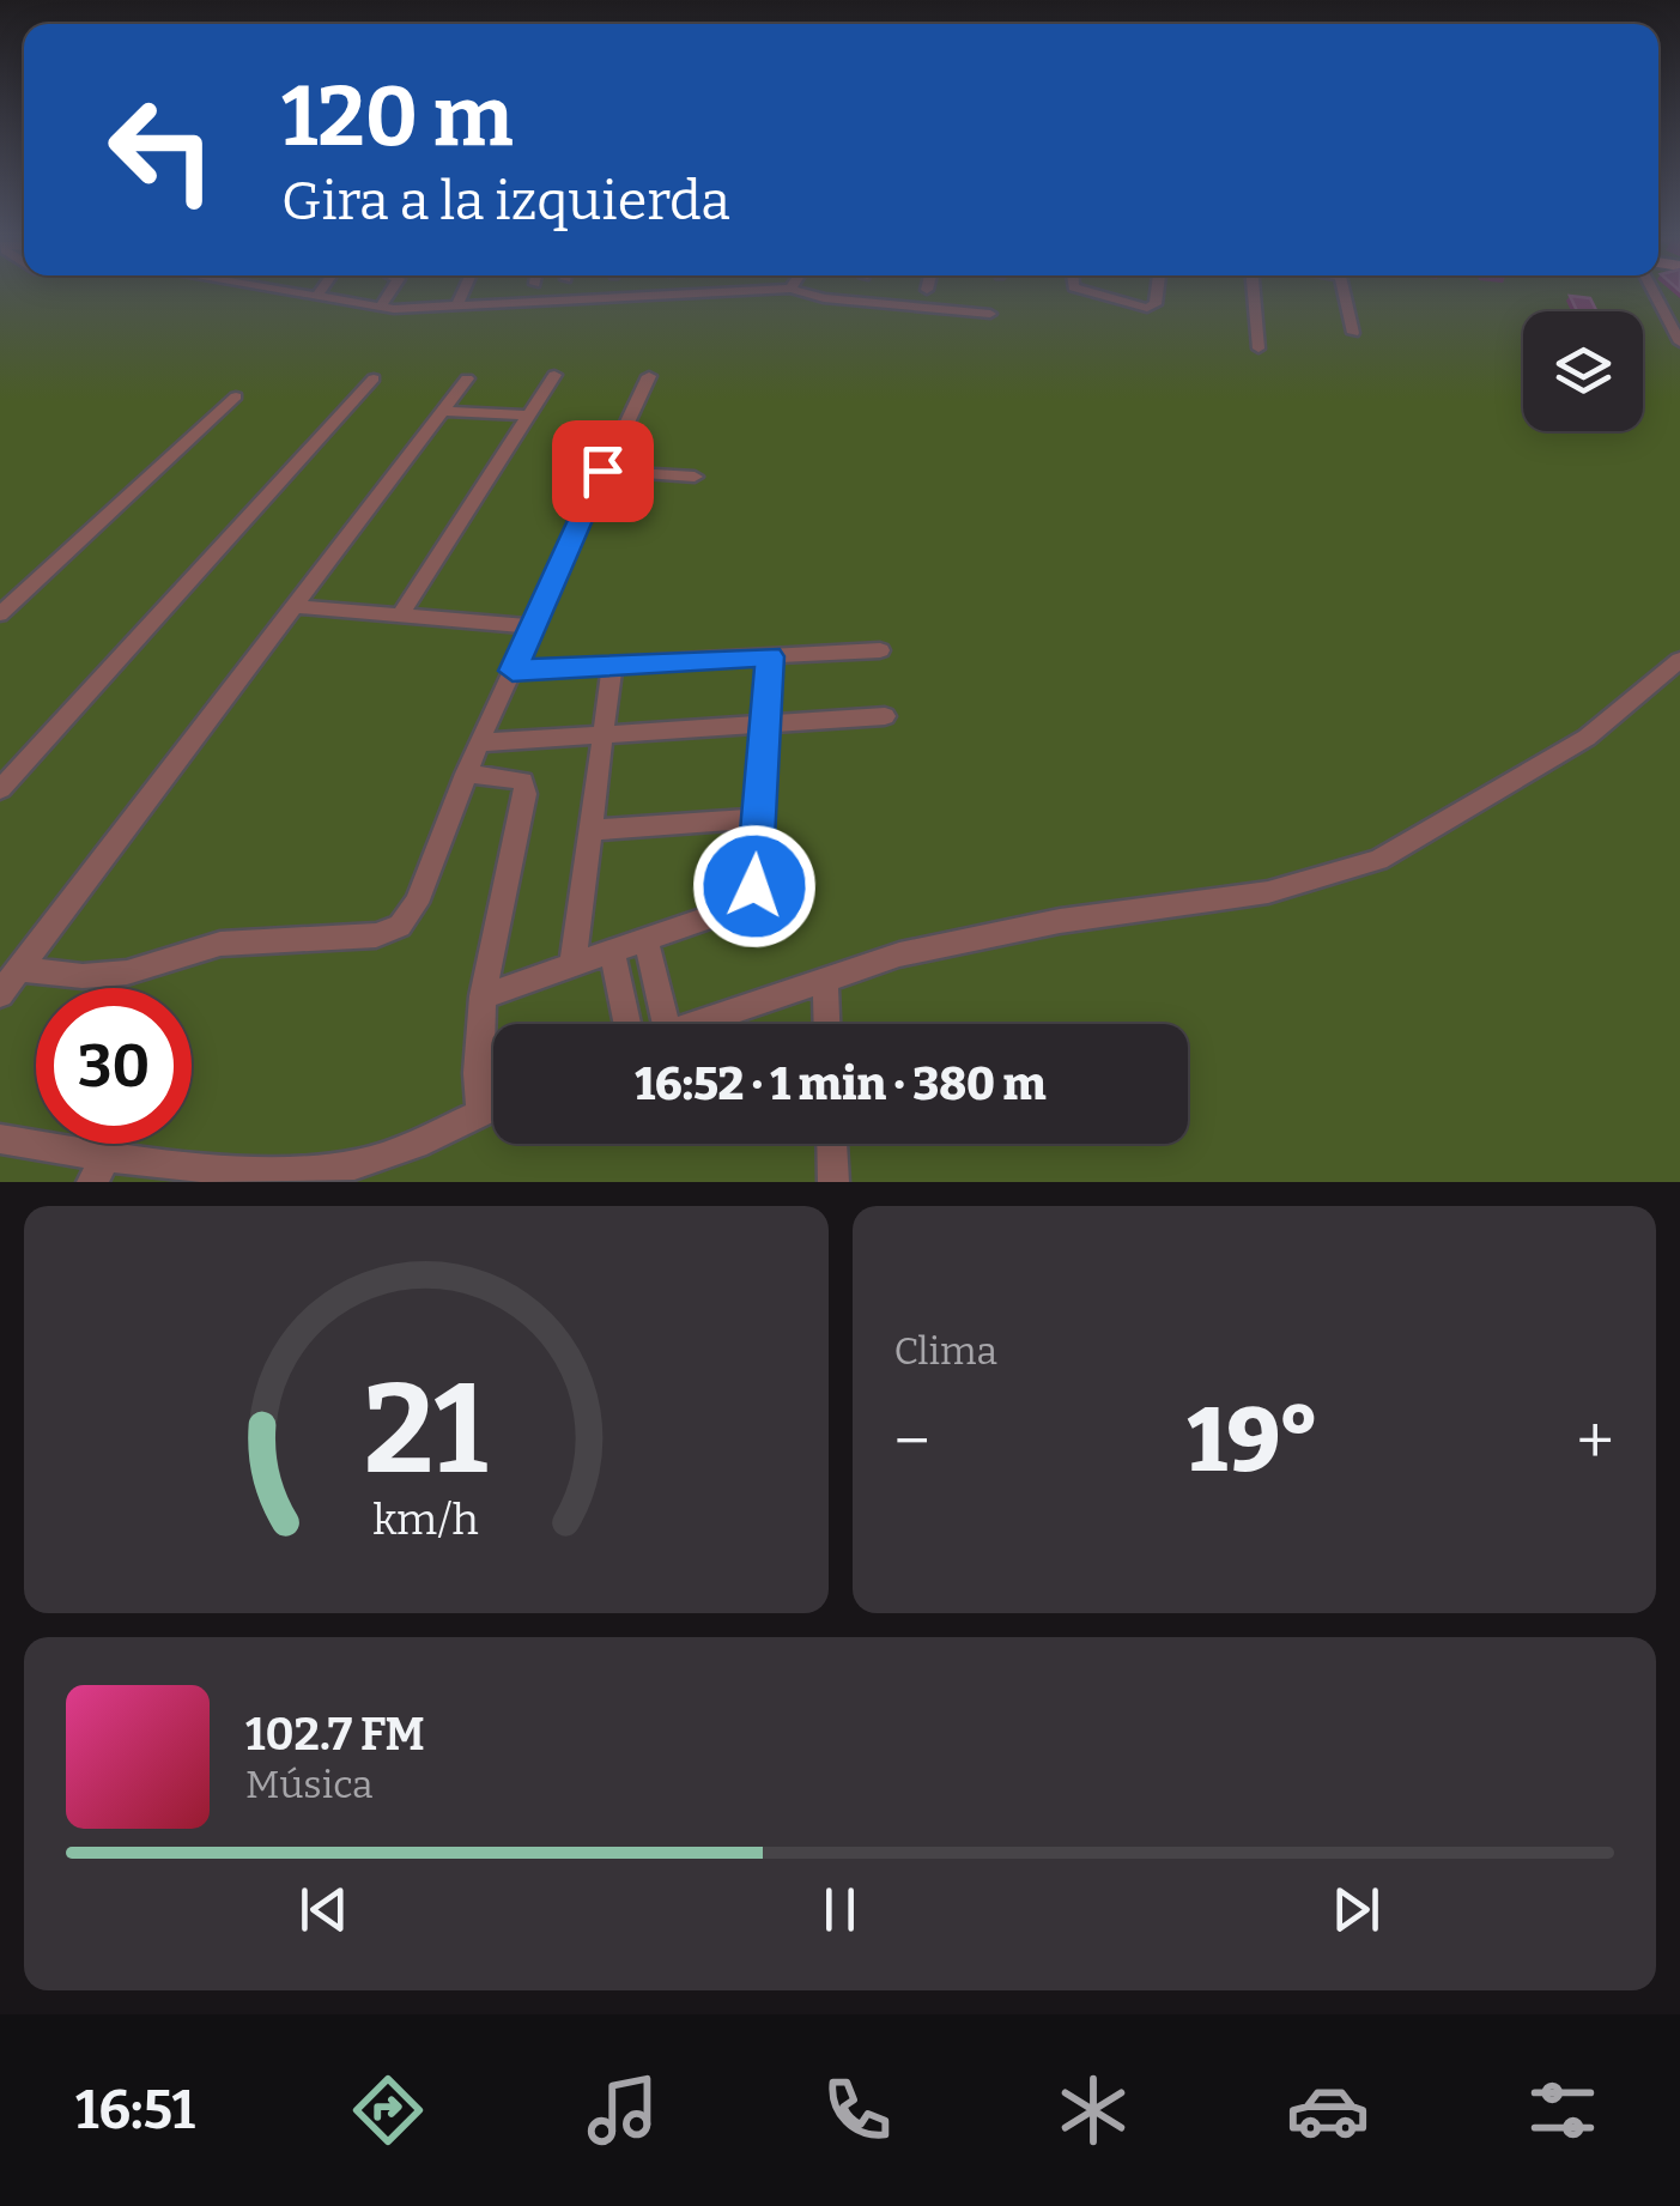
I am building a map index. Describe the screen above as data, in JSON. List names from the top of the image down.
{
  "page": {
    "turn": ["120 m", "Gira a la izquierda"],
    "limit": "30",
    "trip": "16:52 · 1 min · 380 m",
    "tile": "Clima",
    "heat": ["−", "19°", "+"],
    "song": ["102.7 FM", "Música"],
    "tabs": "16:51",
    "gauge": ["21", "km/h"]
  }
}
